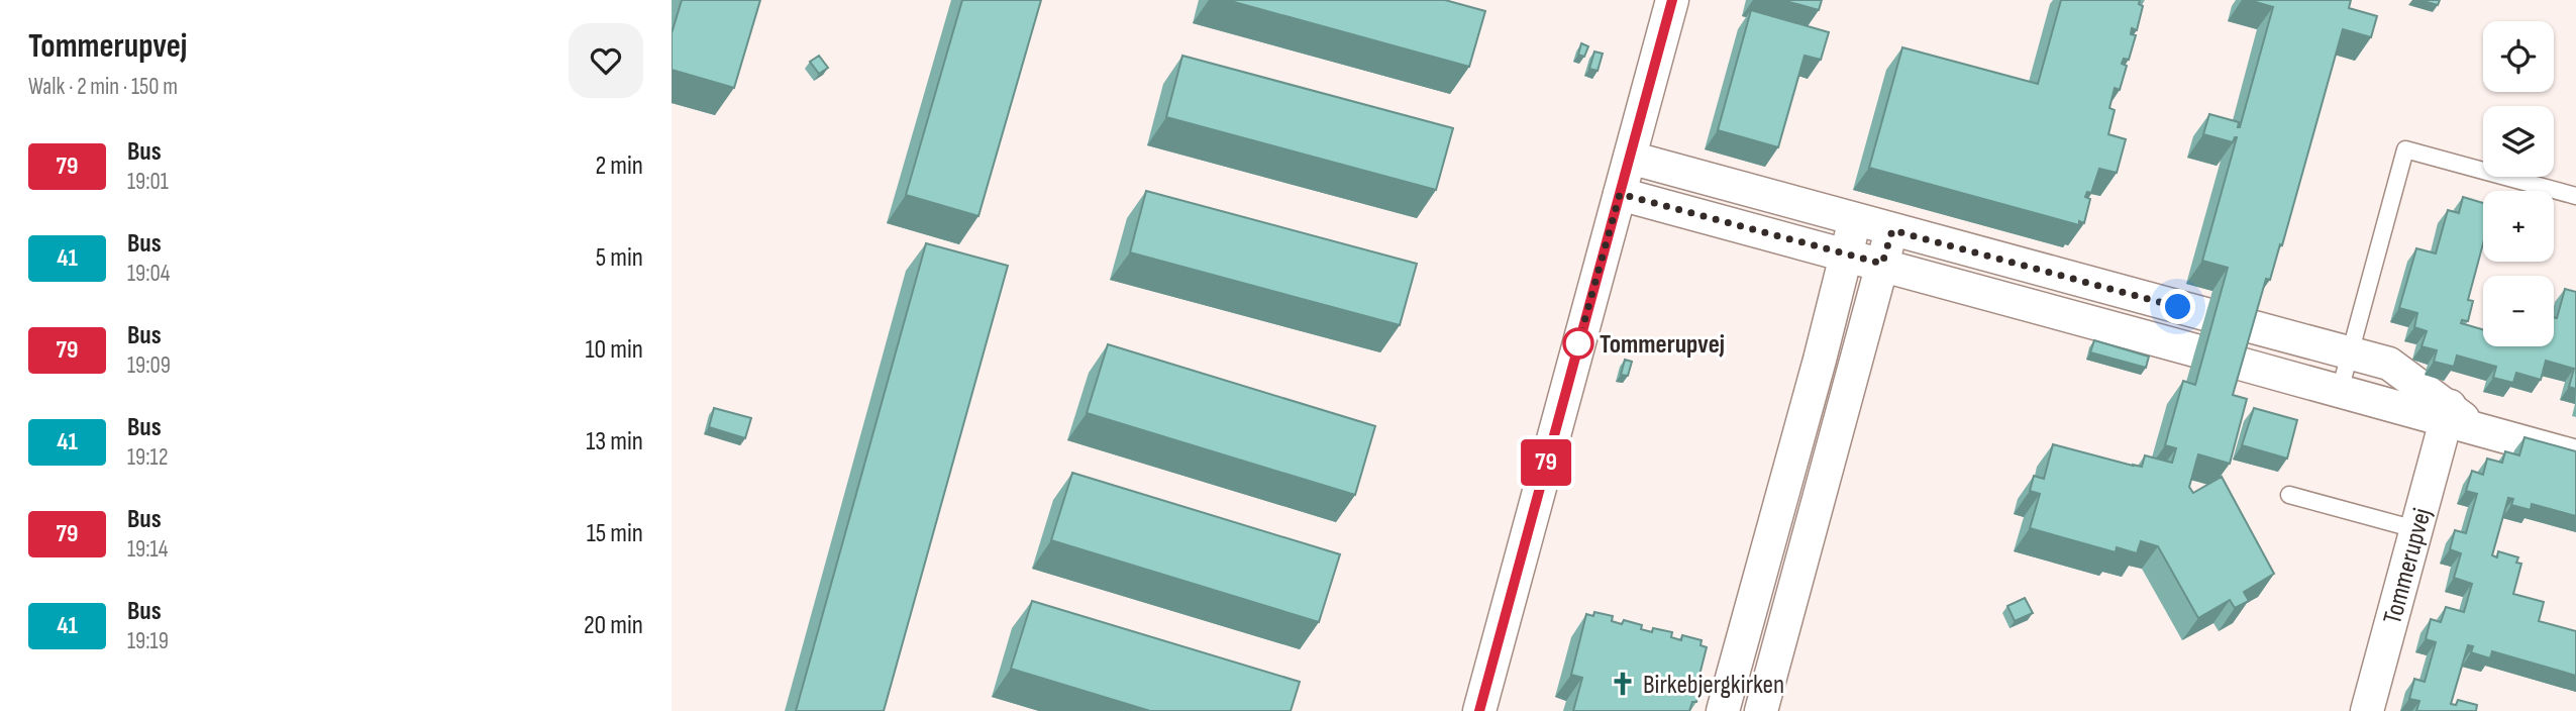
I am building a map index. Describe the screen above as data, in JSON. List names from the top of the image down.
{
  "streets": {
    "street": ["Tommerupvej"]
  },
  "places": {
    "other": ["Tommerupvej"],
    "church": ["Birkebjergkirken"]
  },
  "lines": ["bus line 79"],
  "page": {
    "heading": ["Tommerupvej", "Walk · 2 min · 150 m"],
    "on_map": "79",
    "map_buttons": ["+", "−"],
    "list": [
      {
        "mark": "79",
        "name": "Bus",
        "note": "19:01",
        "value": "2 min"
      },
      {
        "mark": "41",
        "name": "Bus",
        "note": "19:04",
        "value": "5 min"
      },
      {
        "mark": "79",
        "name": "Bus",
        "note": "19:09",
        "value": "10 min"
      },
      {
        "mark": "41",
        "name": "Bus",
        "note": "19:12",
        "value": "13 min"
      },
      {
        "mark": "79",
        "name": "Bus",
        "note": "19:14",
        "value": "15 min"
      },
      {
        "mark": "41",
        "name": "Bus",
        "note": "19:19",
        "value": "20 min"
      }
    ]
  }
}
